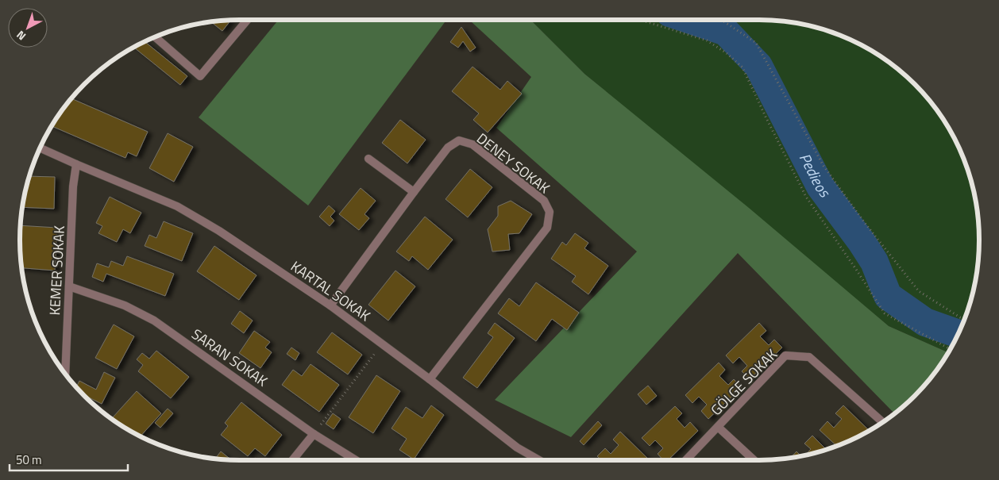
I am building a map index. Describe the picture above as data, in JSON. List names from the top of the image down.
{
  "streets": {
    "street": [
      "DENEY SOKAK",
      "KEMER SOKAK",
      "KARTAL SOKAK",
      "SARAN SOKAK",
      "GÖLGE SOKAK"
    ]
  },
  "crossings": [
    ["DENEY SOKAK", "KARTAL SOKAK"],
    ["KEMER SOKAK", "KARTAL SOKAK"],
    ["KEMER SOKAK", "SARAN SOKAK"]
  ],
  "water": ["Pedieos"],
  "scale_bar": "50 m",
  "north": "bottom left"
}
